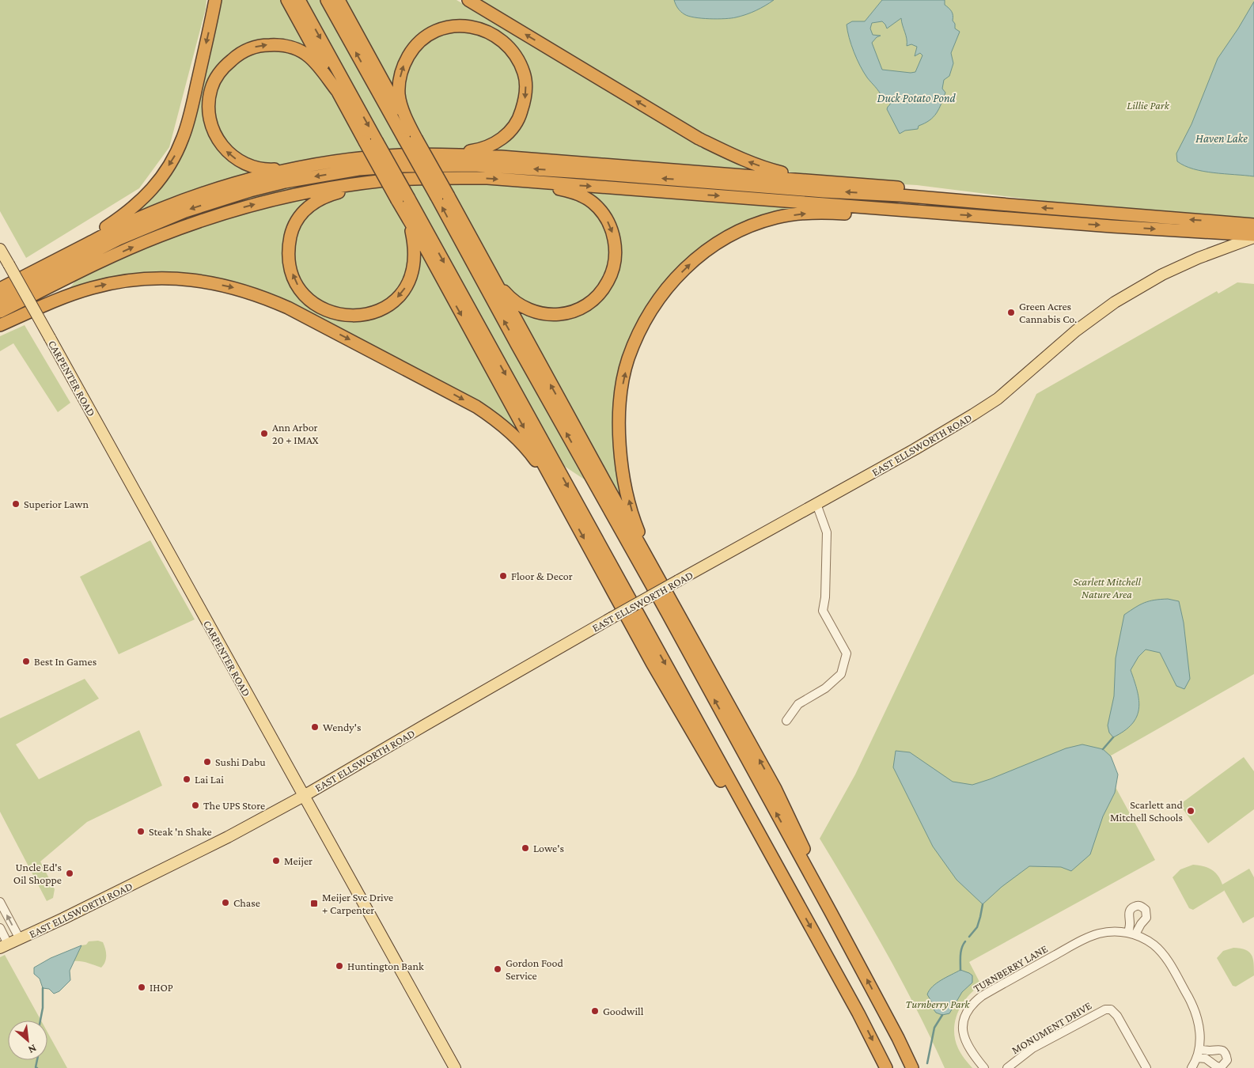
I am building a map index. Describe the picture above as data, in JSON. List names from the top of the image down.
{
  "streets": {
    "main road": ["CARPENTER ROAD", "EAST ELLSWORTH ROAD"],
    "street": ["TURNBERRY LANE", "MONUMENT DRIVE"]
  },
  "crossings": [
    ["CARPENTER ROAD", "EAST ELLSWORTH ROAD"]
  ],
  "water": ["Duck Potato Pond", "Haven Lake"],
  "parks": ["Lillie Park", "Scarlett Mitchell Nature Area", "Turnberry Park"],
  "places": {
    "other": [
      "Green Acres Cannabis Co.",
      "Ann Arbor 20 + IMAX",
      "Superior Lawn",
      "Floor & Decor",
      "Best In Games",
      "Wendy's",
      "Sushi Dabu",
      "Lai Lai",
      "The UPS Store",
      "Scarlett and Mitchell Schools",
      "Steak 'n Shake",
      "Lowe's",
      "Meijer",
      "Uncle Ed's Oil Shoppe",
      "Chase",
      "Huntington Bank",
      "Gordon Food Service",
      "IHOP",
      "Goodwill"
    ],
    "transit": ["Meijer Svc Drive + Carpenter"]
  },
  "north": "bottom right"
}
